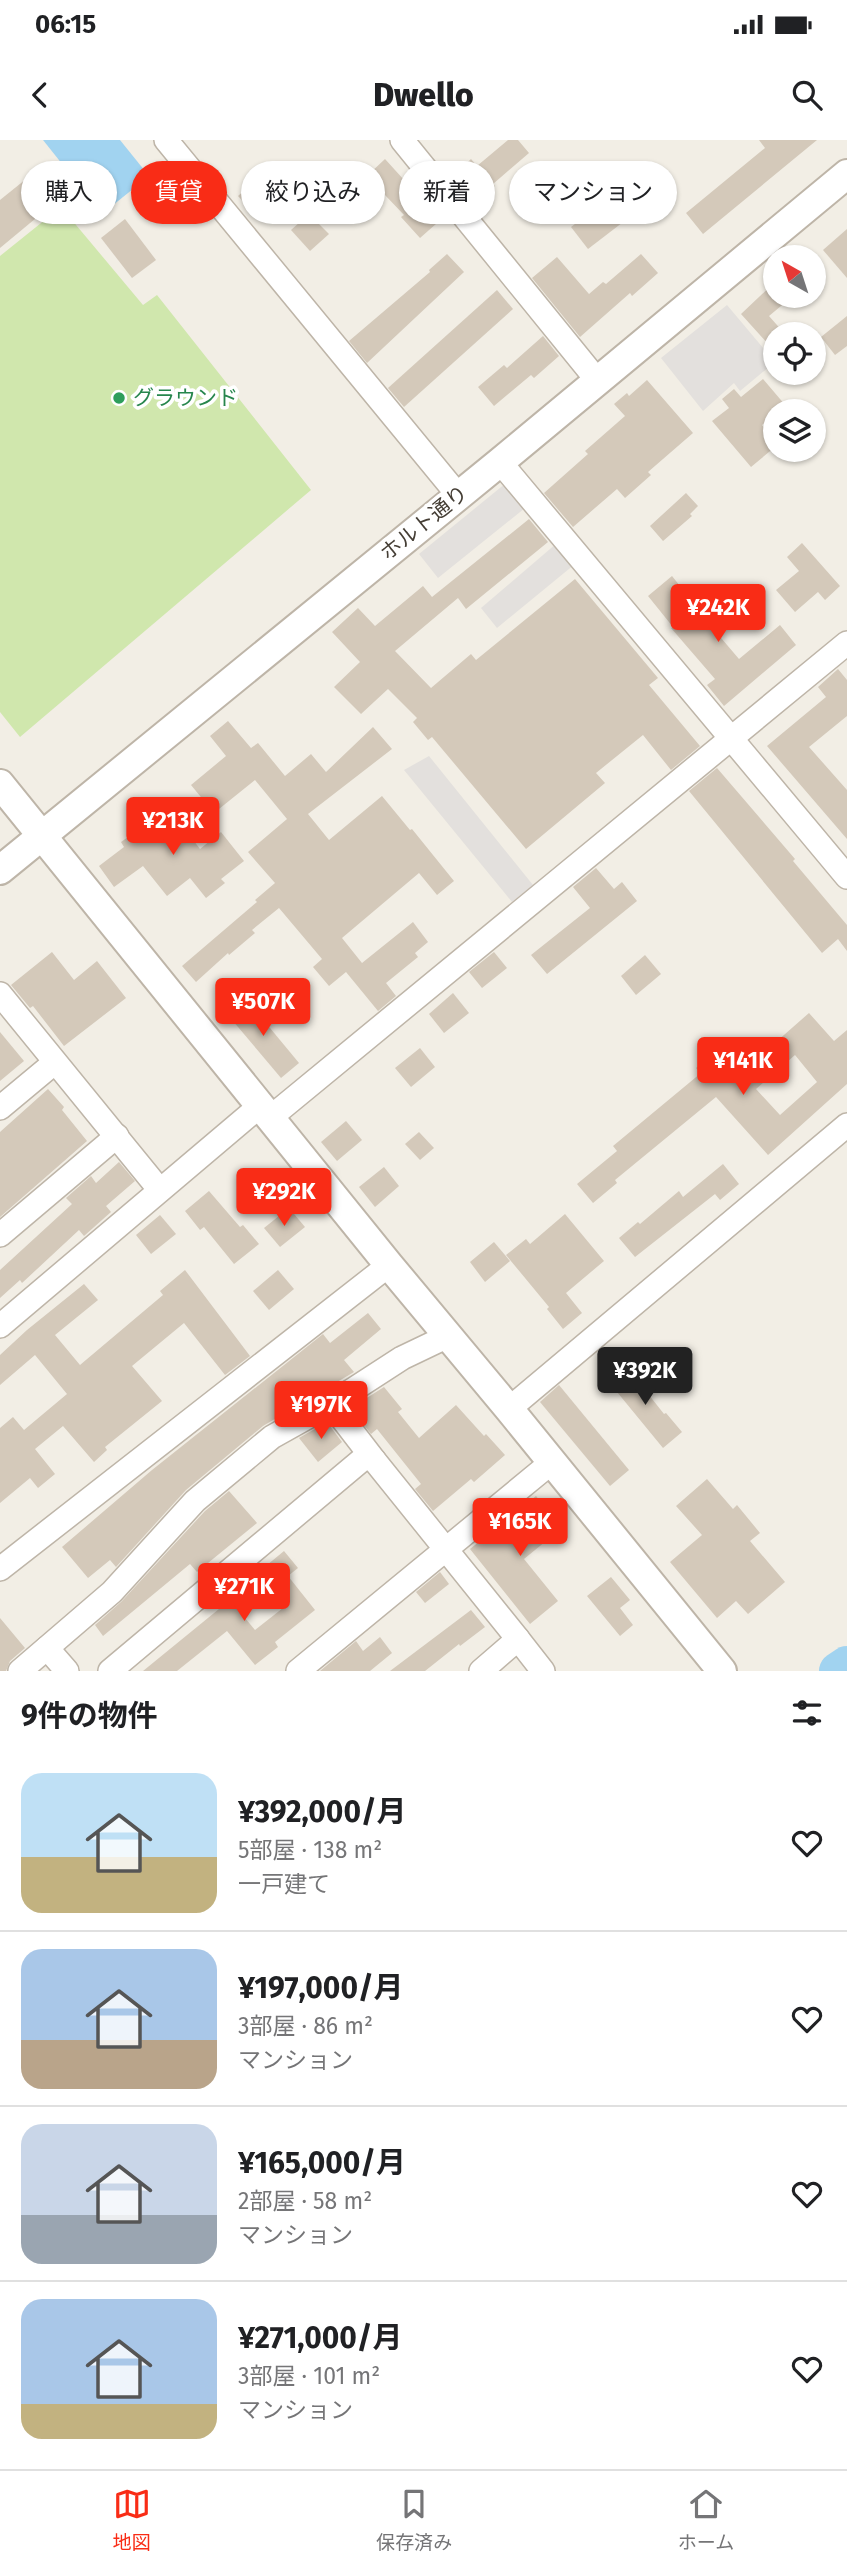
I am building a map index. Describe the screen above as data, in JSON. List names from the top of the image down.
{
  "streets": {
    "street": ["ホルト通り"]
  },
  "places": ["グラウンド"],
  "north": "top left",
  "page": {
    "status": "06:15",
    "header": "Dwello",
    "chip": [
      "購入",
      "賃貸",
      "絞り込み",
      "新着",
      "マンション"
    ],
    "price": [
      "¥242K",
      "¥213K",
      "¥507K",
      "¥141K",
      "¥292K",
      "¥392K",
      "¥197K",
      "¥165K",
      "¥271K"
    ],
    "heading": "9件の物件",
    "list": [
      {
        "name": "¥392,000/月",
        "note": "5部屋 · 138 m² · 一戸建て"
      },
      {
        "name": "¥197,000/月",
        "note": "3部屋 · 86 m² · マンション"
      },
      {
        "name": "¥165,000/月",
        "note": "2部屋 · 58 m² · マンション"
      },
      {
        "name": "¥271,000/月",
        "note": "3部屋 · 101 m² · マンション"
      }
    ],
    "tabs": ["地図", "保存済み", "ホーム"]
  }
}
